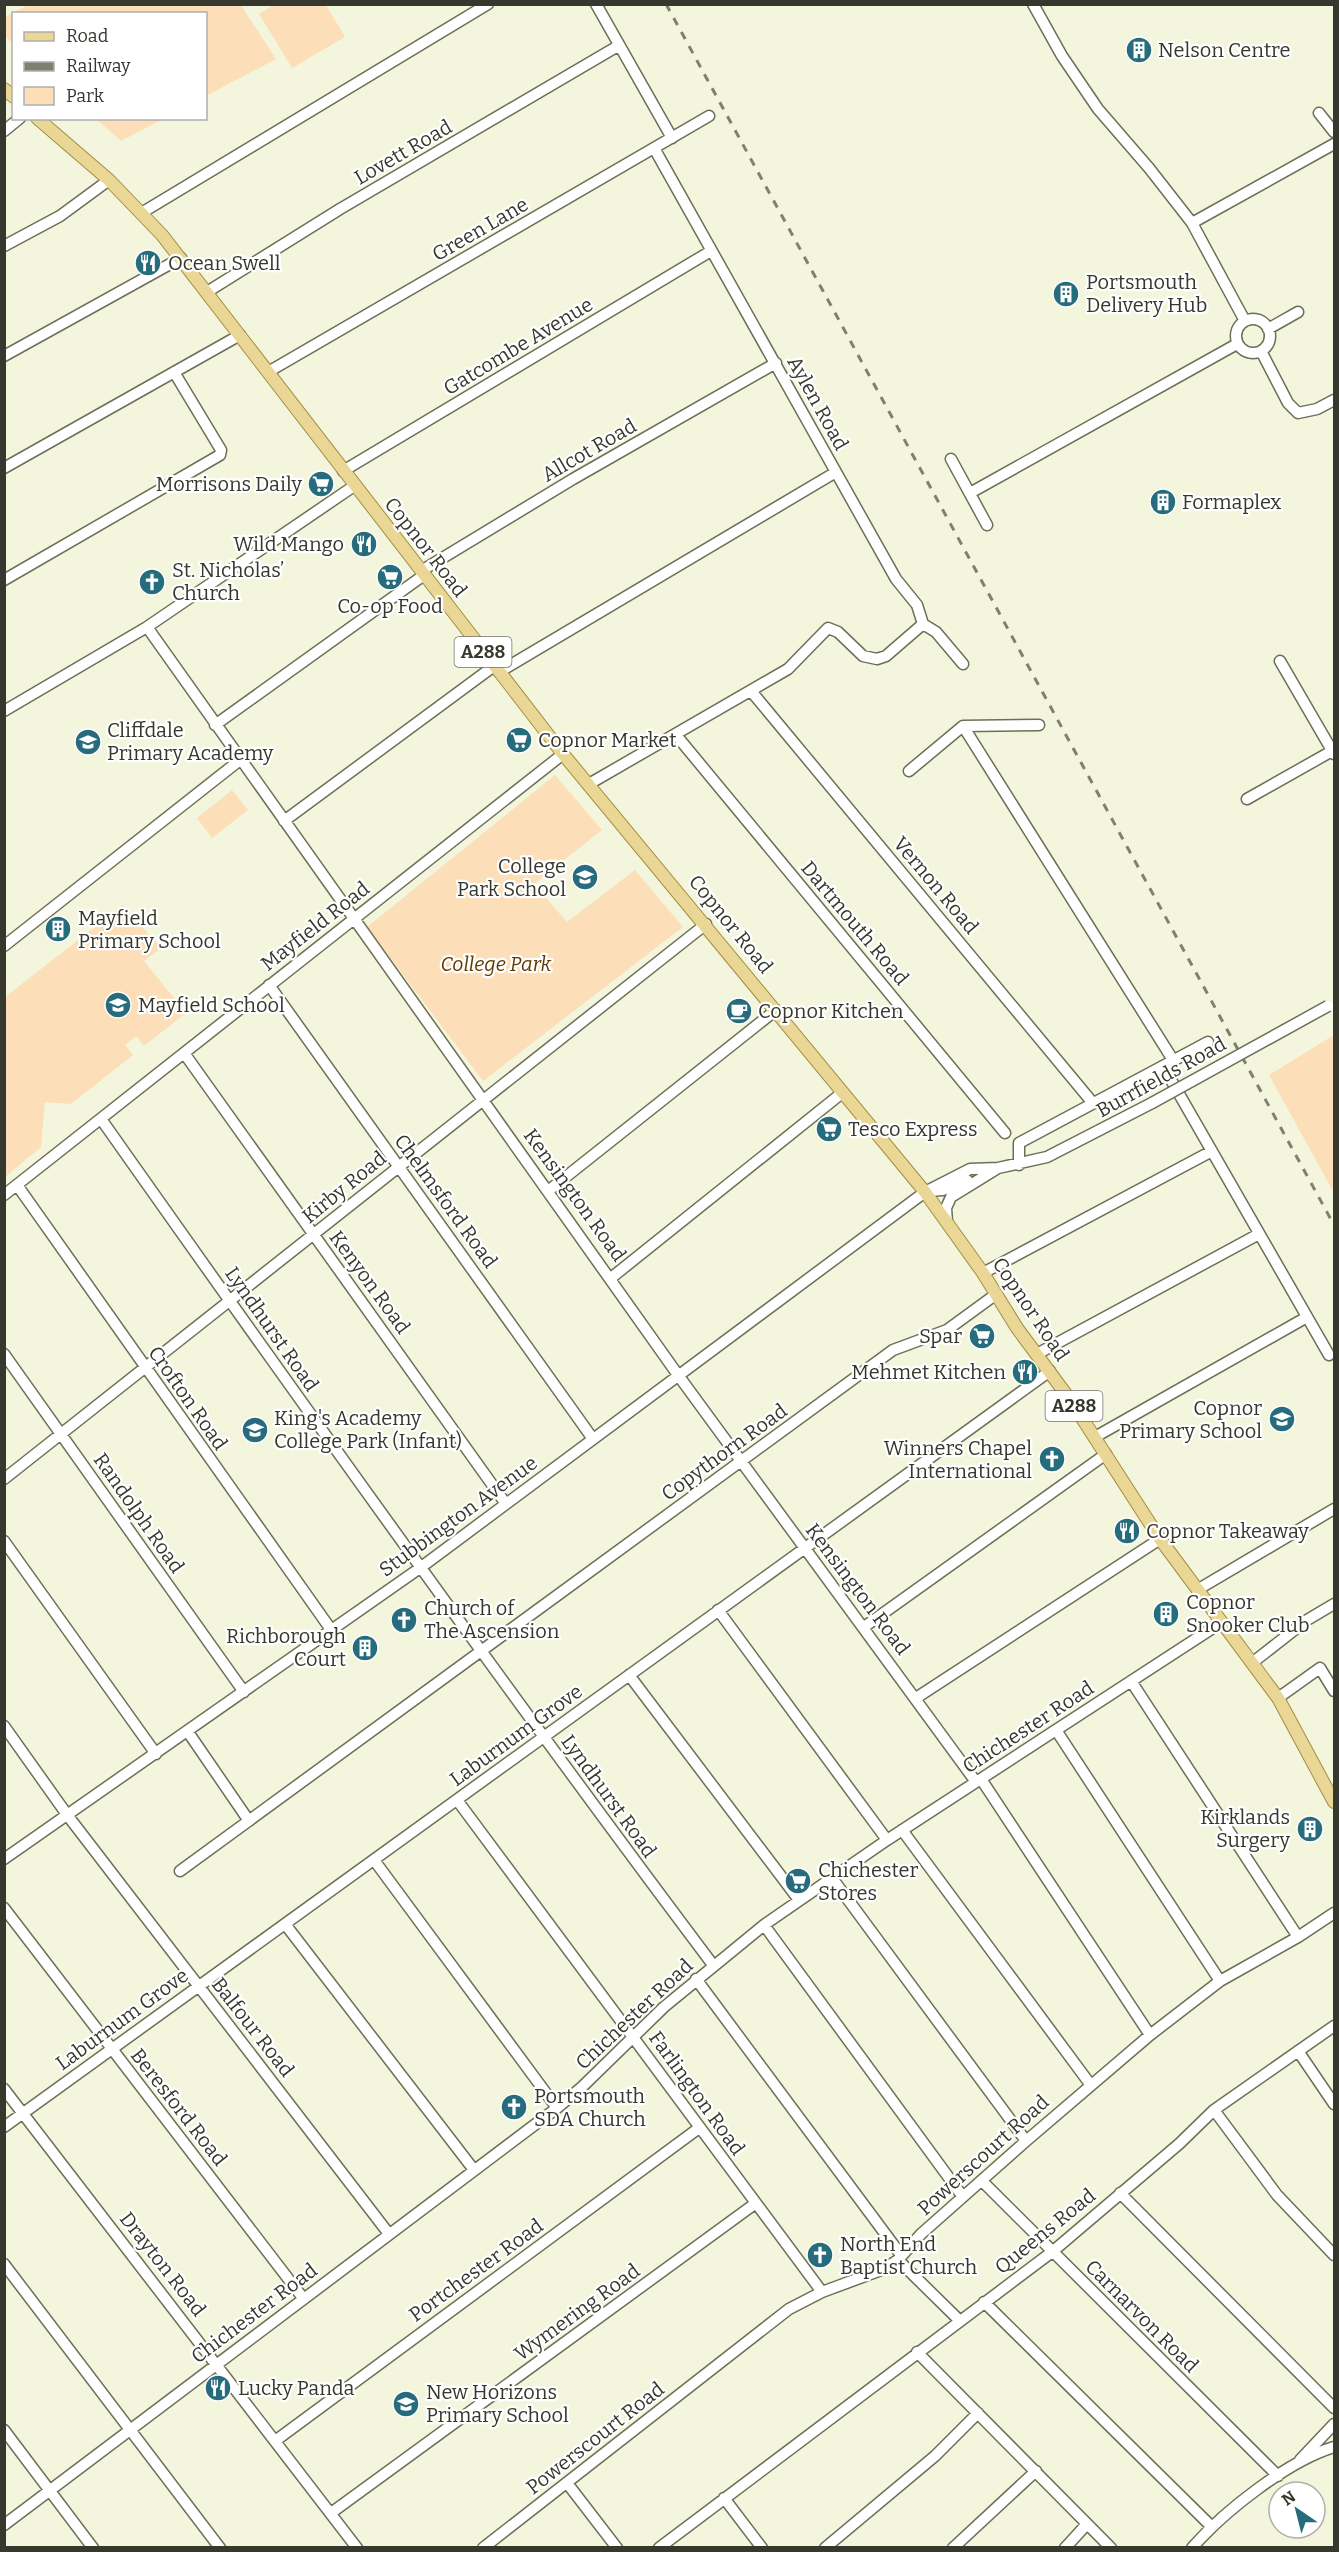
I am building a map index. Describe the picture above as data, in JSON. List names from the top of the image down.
{
  "streets": {
    "main road": ["Copnor Road", "A288"],
    "street": [
      "Lovett Road",
      "Green Lane",
      "Gatcombe Avenue",
      "Aylen Road",
      "Allcot Road",
      "Vernon Road",
      "Dartmouth Road",
      "Mayfield Road",
      "Burrfields Road",
      "Kirby Road",
      "Kensington Road",
      "Chelmsford Road",
      "Kenyon Road",
      "Lyndhurst Road",
      "Crofton Road",
      "Copythorn Road",
      "Randolph Road",
      "Stubbington Avenue",
      "Chichester Road",
      "Laburnum Grove",
      "Balfour Road",
      "Farlington Road",
      "Beresford Road",
      "Powerscourt Road",
      "Queens Road",
      "Drayton Road",
      "Portchester Road",
      "Wymering Road",
      "Carnarvon Road"
    ]
  },
  "crossings": [
    ["Lovett Road", "Copnor Road"],
    ["Green Lane", "Aylen Road"],
    ["Green Lane", "Copnor Road"],
    ["Gatcombe Avenue", "Aylen Road"],
    ["Gatcombe Avenue", "Copnor Road"],
    ["Aylen Road", "Allcot Road"],
    ["Allcot Road", "Copnor Road"],
    ["Allcot Road", "Kensington Road"],
    ["Copnor Road", "Mayfield Road"],
    ["Copnor Road", "Burrfields Road"],
    ["Copnor Road", "Kirby Road"],
    ["Copnor Road", "Copythorn Road"],
    ["Copnor Road", "Stubbington Avenue"],
    ["Copnor Road", "Chichester Road"],
    ["Copnor Road", "Laburnum Grove"],
    ["Mayfield Road", "Kensington Road"],
    ["Mayfield Road", "Chelmsford Road"],
    ["Mayfield Road", "Kenyon Road"],
    ["Mayfield Road", "Lyndhurst Road"],
    ["Mayfield Road", "Crofton Road"],
    ["Burrfields Road", "Stubbington Avenue"],
    ["Kirby Road", "Kensington Road"],
    ["Kirby Road", "Chelmsford Road"],
    ["Kirby Road", "Kenyon Road"],
    ["Kirby Road", "Lyndhurst Road"],
    ["Kirby Road", "Crofton Road"],
    ["Kirby Road", "Randolph Road"],
    ["Kensington Road", "Copythorn Road"],
    ["Kensington Road", "Stubbington Avenue"],
    ["Kensington Road", "Chichester Road"],
    ["Kensington Road", "Laburnum Grove"],
    ["Kensington Road", "Powerscourt Road"],
    ["Chelmsford Road", "Stubbington Avenue"],
    ["Kenyon Road", "Stubbington Avenue"],
    ["Lyndhurst Road", "Copythorn Road"],
    ["Lyndhurst Road", "Stubbington Avenue"],
    ["Lyndhurst Road", "Chichester Road"],
    ["Lyndhurst Road", "Laburnum Grove"],
    ["Crofton Road", "Stubbington Avenue"],
    ["Randolph Road", "Stubbington Avenue"],
    ["Stubbington Avenue", "Balfour Road"],
    ["Chichester Road", "Balfour Road"],
    ["Chichester Road", "Farlington Road"],
    ["Chichester Road", "Beresford Road"],
    ["Chichester Road", "Drayton Road"],
    ["Laburnum Grove", "Balfour Road"],
    ["Laburnum Grove", "Farlington Road"],
    ["Laburnum Grove", "Beresford Road"],
    ["Laburnum Grove", "Drayton Road"],
    ["Farlington Road", "Powerscourt Road"],
    ["Farlington Road", "Portchester Road"],
    ["Farlington Road", "Wymering Road"],
    ["Powerscourt Road", "Carnarvon Road"],
    ["Queens Road", "Carnarvon Road"],
    ["Drayton Road", "Portchester Road"],
    ["Drayton Road", "Wymering Road"]
  ],
  "parks": ["College Park"],
  "places": {
    "building": [
      "Nelson Centre",
      "Portsmouth Delivery Hub",
      "Formaplex",
      "Mayfield Primary School",
      "Copnor Snooker Club",
      "Richborough Court",
      "Kirklands Surgery"
    ],
    "restaurant": [
      "Ocean Swell",
      "Wild Mango",
      "Mehmet Kitchen",
      "Copnor Takeaway",
      "Lucky Panda"
    ],
    "supermarket": [
      "Morrisons Daily",
      "Co-op Food",
      "Copnor Market",
      "Tesco Express",
      "Spar",
      "Chichester Stores"
    ],
    "church": [
      "St. Nicholas’ Church",
      "Winners Chapel International",
      "Church of The Ascension",
      "Portsmouth SDA Church",
      "North End Baptist Church"
    ],
    "school or university": [
      "Cliffdale Primary Academy",
      "College Park School",
      "Mayfield School",
      "Copnor Primary School",
      "King's Academy College Park (Infant)",
      "New Horizons Primary School"
    ],
    "cafe": ["Copnor Kitchen"]
  },
  "legend": ["Road", "Railway", "Park"],
  "north": "top left"
}
